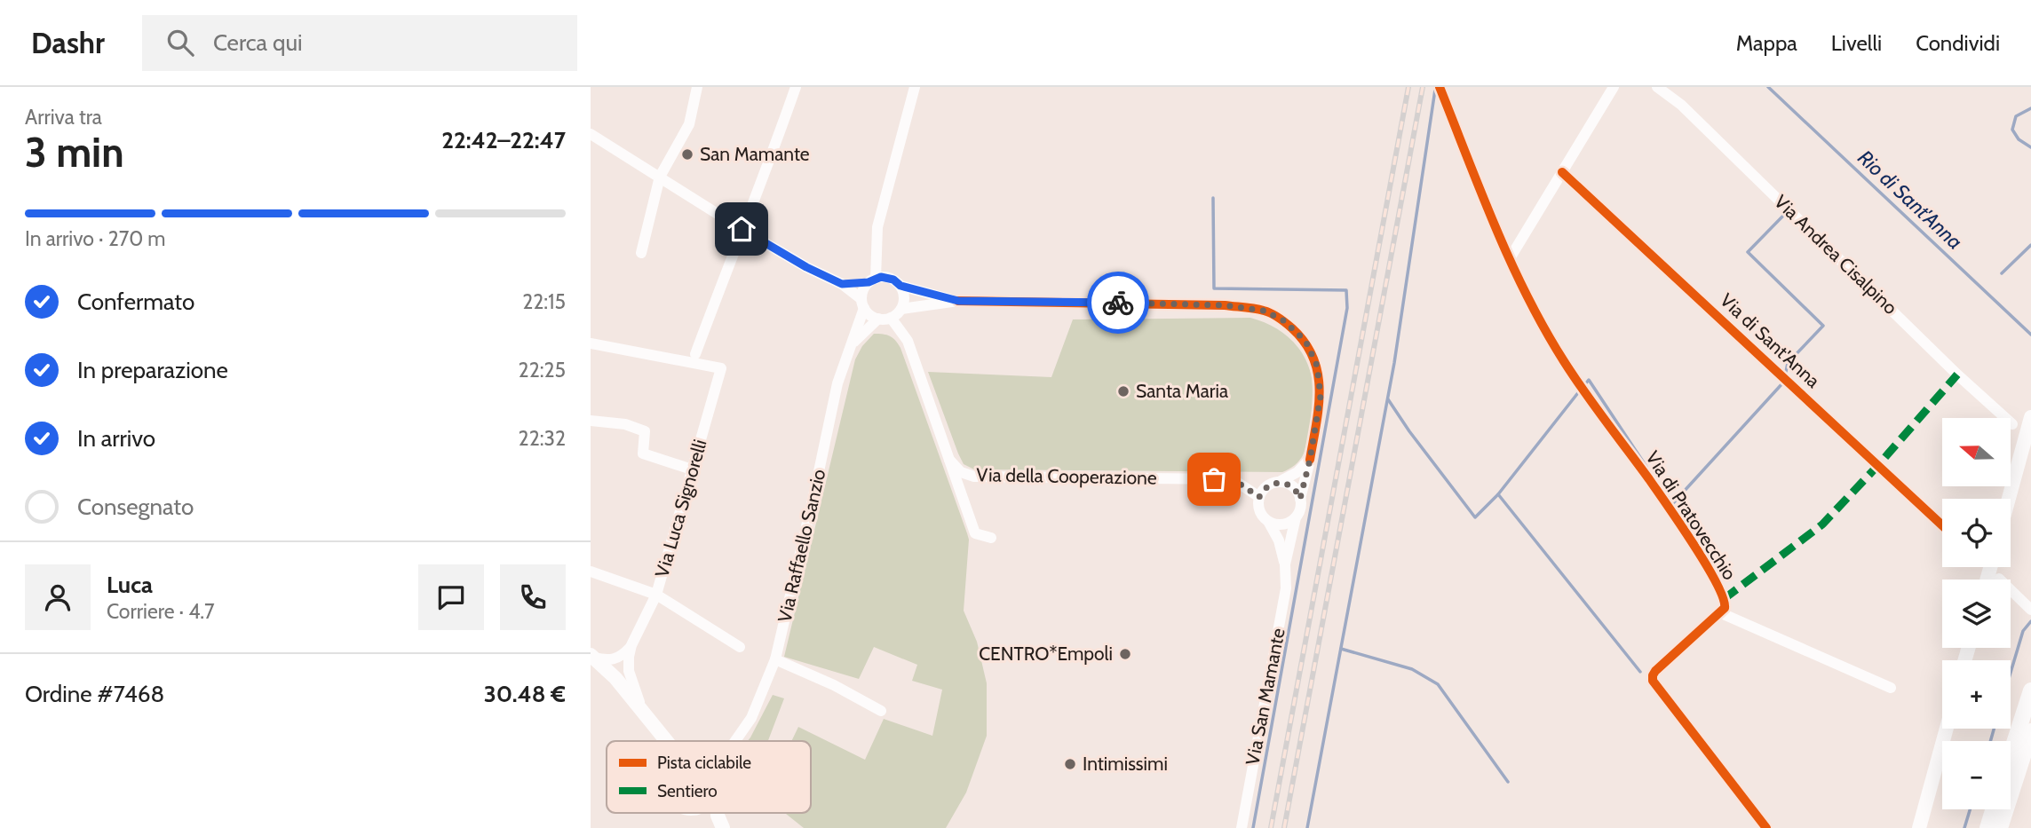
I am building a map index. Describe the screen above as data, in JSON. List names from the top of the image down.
{
  "streets": {
    "street": [
      "Via Andrea Cisalpino",
      "Via di Sant'Anna",
      "Via della Cooperazione",
      "Via Luca Signorelli",
      "Via di Pratovecchio",
      "Via Raffaello Sanzio",
      "Via San Mamante"
    ]
  },
  "crossings": [
    ["Via della Cooperazione", "Via Raffaello Sanzio"]
  ],
  "water": ["Rio di Sant'Anna"],
  "places": [
    "San Mamante",
    "Santa Maria",
    "CENTRO*Empoli",
    "Intimissimi"
  ],
  "legend": ["Pista ciclabile", "Sentiero"],
  "north": "left",
  "page": {
    "header": "Dashr",
    "search": "Cerca qui",
    "nav": ["Mappa", "Livelli", "Condividi"],
    "heading": ["3 min", "Arriva tra", "22:42–22:47"],
    "panel": [
      "Luca",
      "Corriere · 4.7",
      "Ordine #7468",
      "30.48 €"
    ],
    "bar": "In arrivo · 270 m",
    "list": [
      ["Confermato", "22:15"],
      ["In preparazione", "22:25"],
      ["In arrivo", "22:32"],
      "Consegnato"
    ],
    "map_buttons": ["+", "−"]
  }
}
